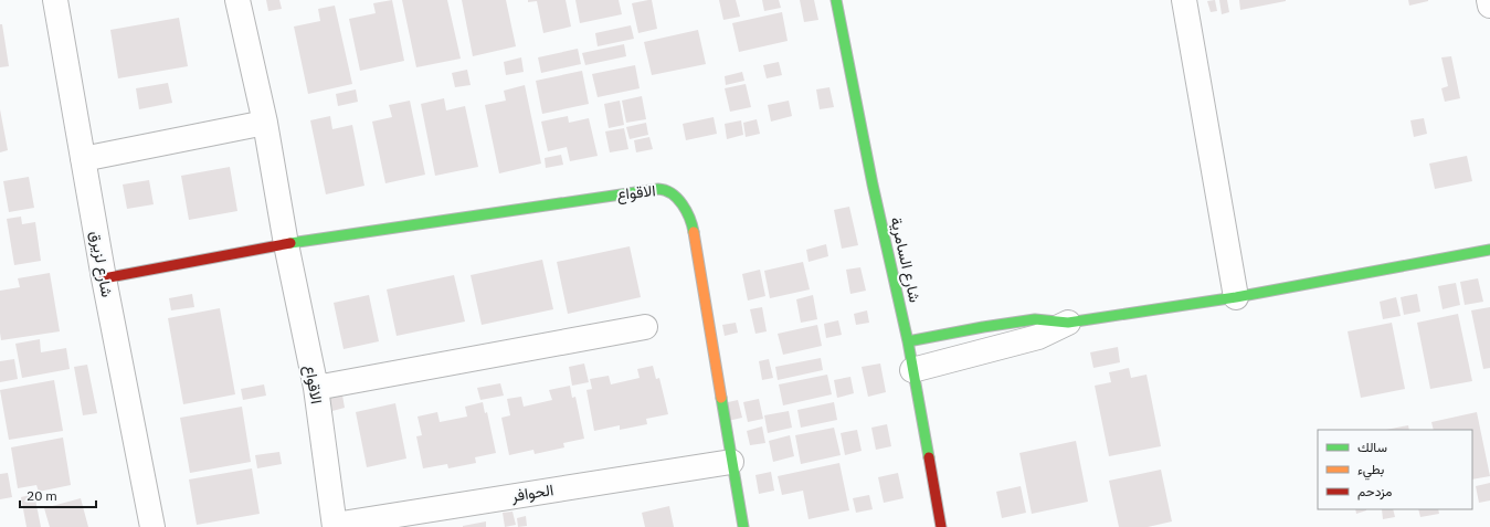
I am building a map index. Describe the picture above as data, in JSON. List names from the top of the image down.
{
  "streets": {
    "street": [
      "الاقواع",
      "شارع السامرية",
      "شارع لزيرق",
      "الحوافر"
    ]
  },
  "crossings": [
    ["الاقواع", "شارع لزيرق"],
    ["الاقواع", "الحوافر"]
  ],
  "legend": ["سالك", "بطيء", "مزدحم"],
  "scale_bar": "20 m"
}
